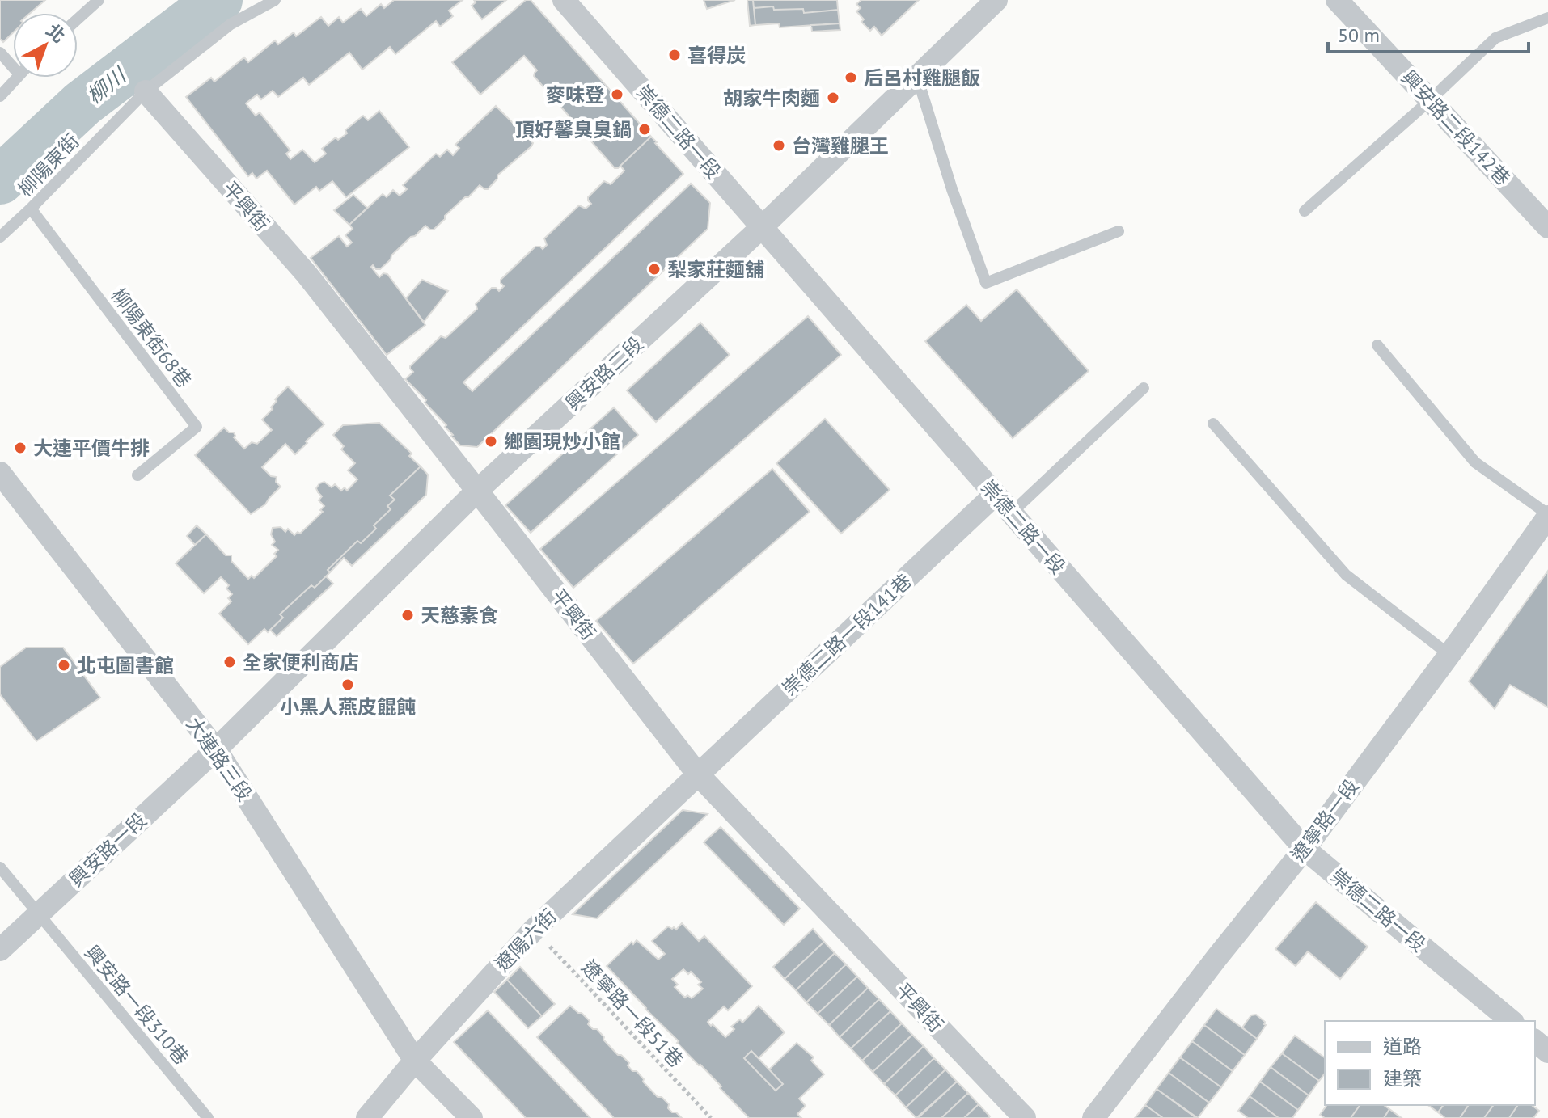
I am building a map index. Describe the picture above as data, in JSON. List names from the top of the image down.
{
  "streets": {
    "street": [
      "興安路二段142巷",
      "崇德二路一段",
      "平興街",
      "興安路二段",
      "崇德二路一段141巷",
      "大連路三段",
      "遼寧路一段",
      "興安路一段",
      "遼陽六街"
    ],
    "lane": ["柳陽東街", "柳陽東街68巷", "興安路一段310巷"],
    "path": ["遼寧路一段51巷"]
  },
  "crossings": [
    ["崇德二路一段", "興安路二段"],
    ["崇德二路一段", "崇德二路一段141巷"],
    ["崇德二路一段", "遼寧路一段"],
    ["柳陽東街", "平興街"],
    ["柳陽東街", "柳陽東街68巷"],
    ["平興街", "興安路二段"],
    ["平興街", "崇德二路一段141巷"],
    ["平興街", "遼陽六街"],
    ["興安路二段", "大連路三段"],
    ["興安路二段", "興安路一段"],
    ["崇德二路一段141巷", "遼陽六街"],
    ["大連路三段", "興安路一段"],
    ["大連路三段", "遼陽六街"],
    ["興安路一段", "興安路一段310巷"],
    ["遼陽六街", "遼寧路一段51巷"]
  ],
  "water": ["柳川"],
  "places": [
    "喜得炭",
    "后呂村雞腿飯",
    "麥味登",
    "胡家牛肉麵",
    "頂好馨臭臭鍋",
    "台灣雞腿王",
    "梨家莊麵舖",
    "鄉園現炒小館",
    "大連平價牛排",
    "天慈素食",
    "全家便利商店",
    "北屯圖書館",
    "小黑人燕皮餛飩"
  ],
  "legend": ["道路", "建築"],
  "scale_bar": "50 m",
  "north": "top right"
}
